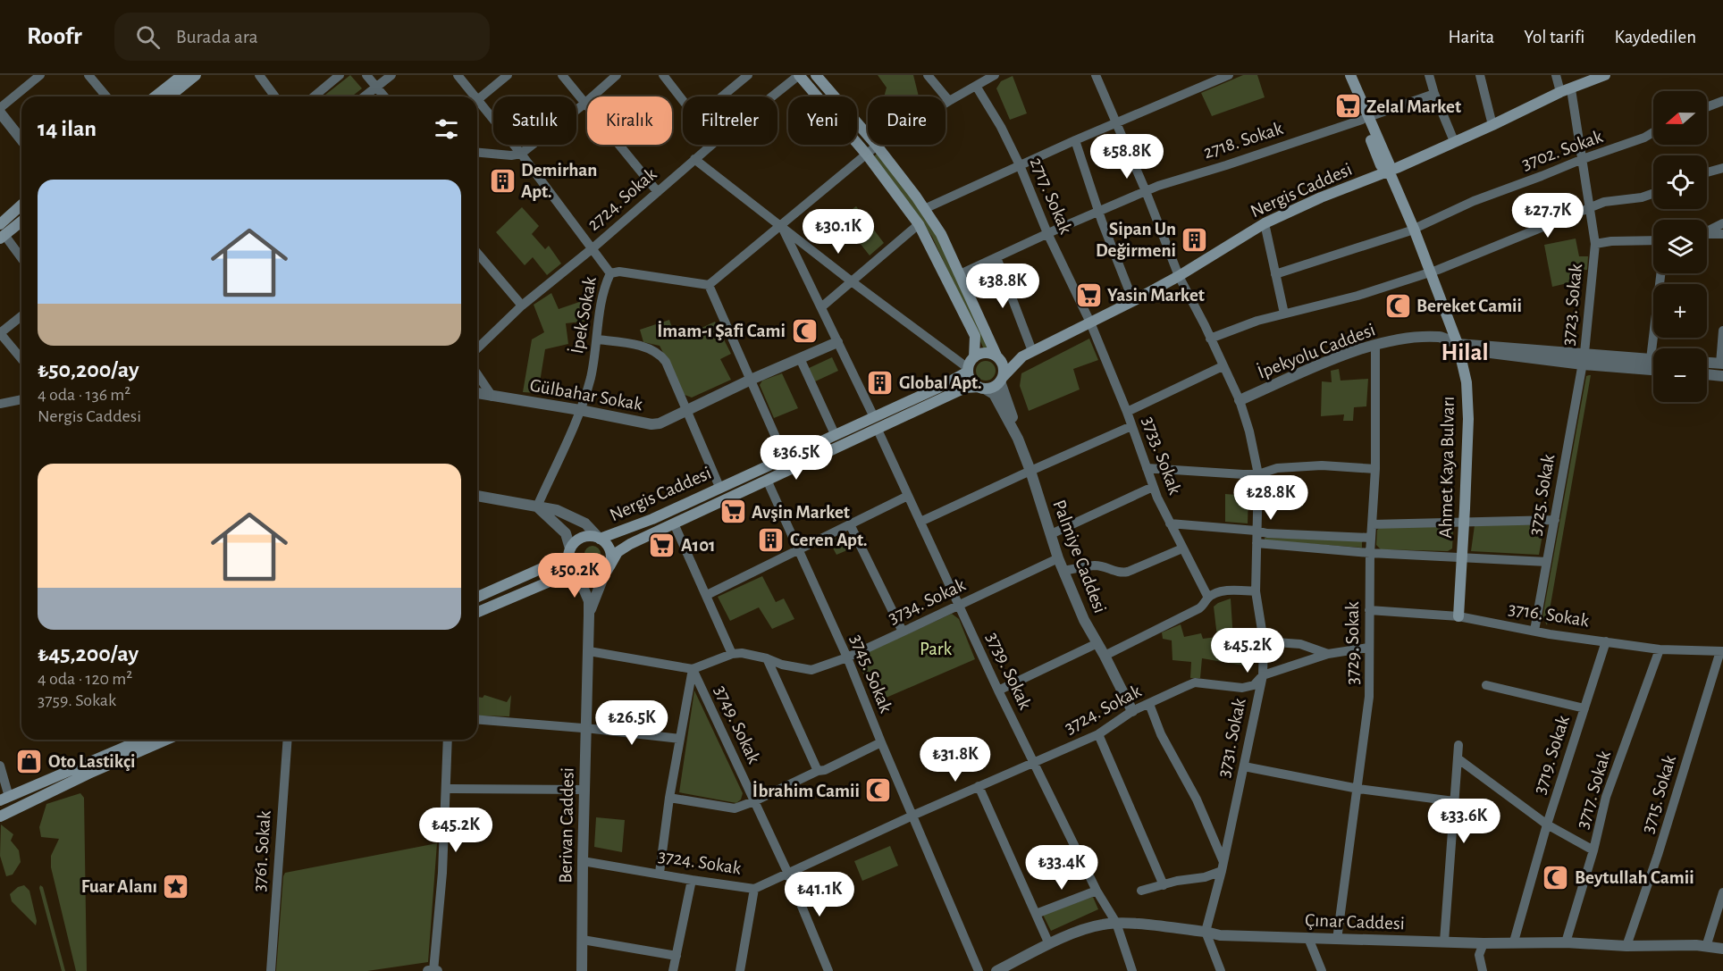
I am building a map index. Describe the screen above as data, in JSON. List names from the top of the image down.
{
  "streets": {
    "main road": ["Nergis Caddesi", "Ahmet Kaya Bulvarı"],
    "street": [
      "2718. Sokak",
      "3702. Sokak",
      "2717. Sokak",
      "2724. Sokak",
      "3723. Sokak",
      "İpek Sokak",
      "İpekyolu Caddesi",
      "Gülbahar Sokak",
      "3733. Sokak",
      "3725. Sokak",
      "Palmiye Caddesi",
      "3734. Sokak",
      "3716. Sokak",
      "3729. Sokak",
      "3739. Sokak",
      "3745. Sokak",
      "3724. Sokak",
      "3749. Sokak",
      "3731. Sokak",
      "3719. Sokak",
      "3717. Sokak",
      "3715. Sokak",
      "Berivan Caddesi",
      "3761. Sokak",
      "Çınar Caddesi"
    ]
  },
  "crossings": [
    ["2718. Sokak", "2717. Sokak"],
    ["2718. Sokak", "Ahmet Kaya Bulvarı"],
    ["2718. Sokak", "3731. Sokak"],
    ["3702. Sokak", "3723. Sokak"],
    ["3702. Sokak", "Ahmet Kaya Bulvarı"],
    ["Nergis Caddesi", "2717. Sokak"],
    ["Nergis Caddesi", "3723. Sokak"],
    ["Nergis Caddesi", "3733. Sokak"],
    ["Nergis Caddesi", "Ahmet Kaya Bulvarı"],
    ["Nergis Caddesi", "Palmiye Caddesi"],
    ["Nergis Caddesi", "3739. Sokak"],
    ["Nergis Caddesi", "3745. Sokak"],
    ["Nergis Caddesi", "3731. Sokak"],
    ["2717. Sokak", "3733. Sokak"],
    ["2724. Sokak", "İpek Sokak"],
    ["3723. Sokak", "İpekyolu Caddesi"],
    ["3723. Sokak", "3725. Sokak"],
    ["İpek Sokak", "Gülbahar Sokak"],
    ["İpekyolu Caddesi", "Ahmet Kaya Bulvarı"],
    ["İpekyolu Caddesi", "3725. Sokak"],
    ["İpekyolu Caddesi", "3729. Sokak"],
    ["İpekyolu Caddesi", "3731. Sokak"],
    ["Ahmet Kaya Bulvarı", "3716. Sokak"],
    ["3725. Sokak", "3716. Sokak"],
    ["Palmiye Caddesi", "3734. Sokak"],
    ["Palmiye Caddesi", "3724. Sokak"],
    ["3734. Sokak", "3739. Sokak"],
    ["3734. Sokak", "3745. Sokak"],
    ["3734. Sokak", "3749. Sokak"],
    ["3716. Sokak", "3729. Sokak"],
    ["3716. Sokak", "3719. Sokak"],
    ["3716. Sokak", "3717. Sokak"],
    ["3716. Sokak", "3715. Sokak"],
    ["3729. Sokak", "3724. Sokak"],
    ["3729. Sokak", "Çınar Caddesi"],
    ["3739. Sokak", "3724. Sokak"],
    ["3739. Sokak", "Çınar Caddesi"],
    ["3745. Sokak", "3724. Sokak"],
    ["3724. Sokak", "3749. Sokak"],
    ["3724. Sokak", "3731. Sokak"],
    ["3724. Sokak", "Berivan Caddesi"],
    ["3731. Sokak", "Çınar Caddesi"],
    ["3719. Sokak", "Çınar Caddesi"],
    ["3717. Sokak", "Çınar Caddesi"],
    ["3715. Sokak", "Çınar Caddesi"]
  ],
  "districts": ["Hilal"],
  "parks": ["Park"],
  "places": {
    "supermarket": [
      "Zelal Market",
      "Yasin Market",
      "Avşin Market",
      "A101"
    ],
    "building": [
      "Demirhan Apt.",
      "Sipan Un Değirmeni",
      "Global Apt.",
      "Ceren Apt."
    ],
    "mosque": [
      "Bereket Camii",
      "İmam-ı Şafi Cami",
      "İbrahim Camii",
      "Beytullah Camii"
    ],
    "shop": ["Oto Lastikçi"],
    "place": ["Fuar Alanı"]
  },
  "north": "left",
  "page": {
    "header": "Roofr",
    "search": "Burada ara",
    "nav": ["Harita", "Yol tarifi", "Kaydedilen"],
    "map_buttons": ["+", "−"],
    "chip": [
      "Satılık",
      "Kiralık",
      "Filtreler",
      "Yeni",
      "Daire"
    ],
    "heading": "14 ilan",
    "price": [
      "₺58.8K",
      "₺27.7K",
      "₺30.1K",
      "₺38.8K",
      "₺36.5K",
      "₺28.8K",
      "₺50.2K",
      "₺45.2K",
      "₺26.5K",
      "₺31.8K",
      "₺33.6K",
      "₺45.2K",
      "₺33.4K",
      "₺41.1K"
    ],
    "list": [
      {
        "name": "₺50,200/ay",
        "note": "4 oda · 136 m² · Nergis Caddesi"
      },
      {
        "name": "₺45,200/ay",
        "note": "4 oda · 120 m² · 3759. Sokak"
      }
    ]
  }
}
